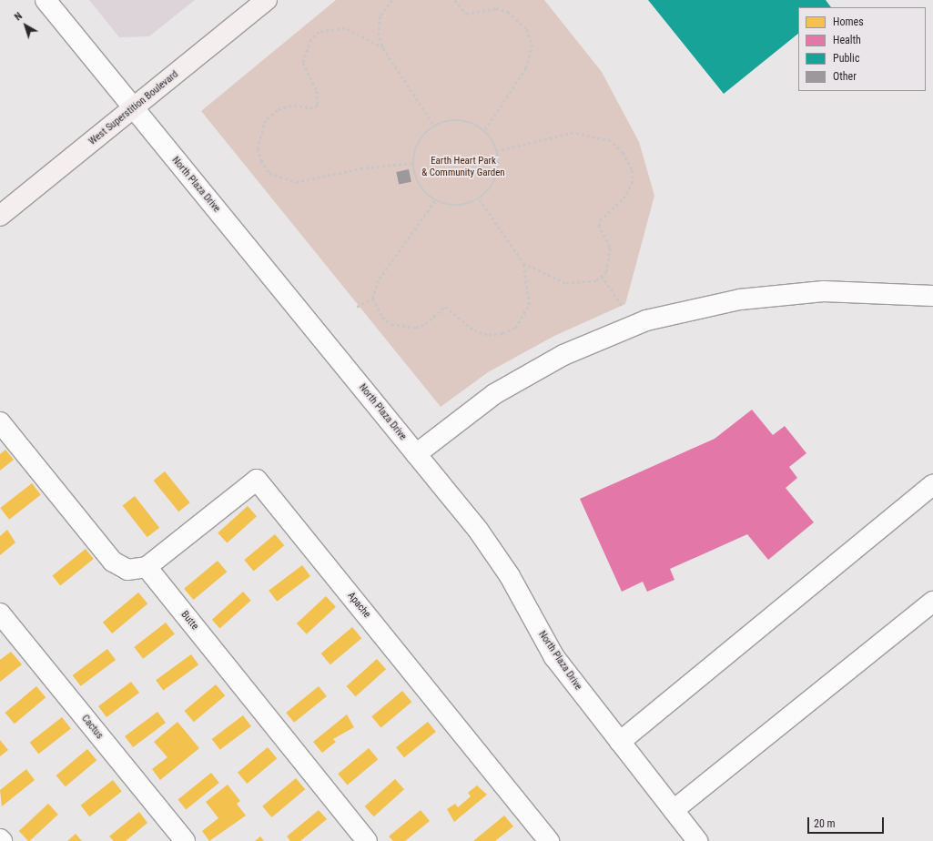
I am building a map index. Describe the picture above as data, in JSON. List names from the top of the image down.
{
  "streets": {
    "main road": ["West Superstition Boulevard"],
    "street": [
      "North Plaza Drive",
      "Apache",
      "Butte",
      "Cactus"
    ]
  },
  "crossings": [
    ["West Superstition Boulevard", "North Plaza Drive"],
    ["Apache", "Butte"]
  ],
  "parks": ["Earth Heart Park & Community Garden"],
  "legend": [
    "Homes",
    "Health",
    "Public",
    "Other"
  ],
  "scale_bar": "20 m",
  "north": "top left"
}
